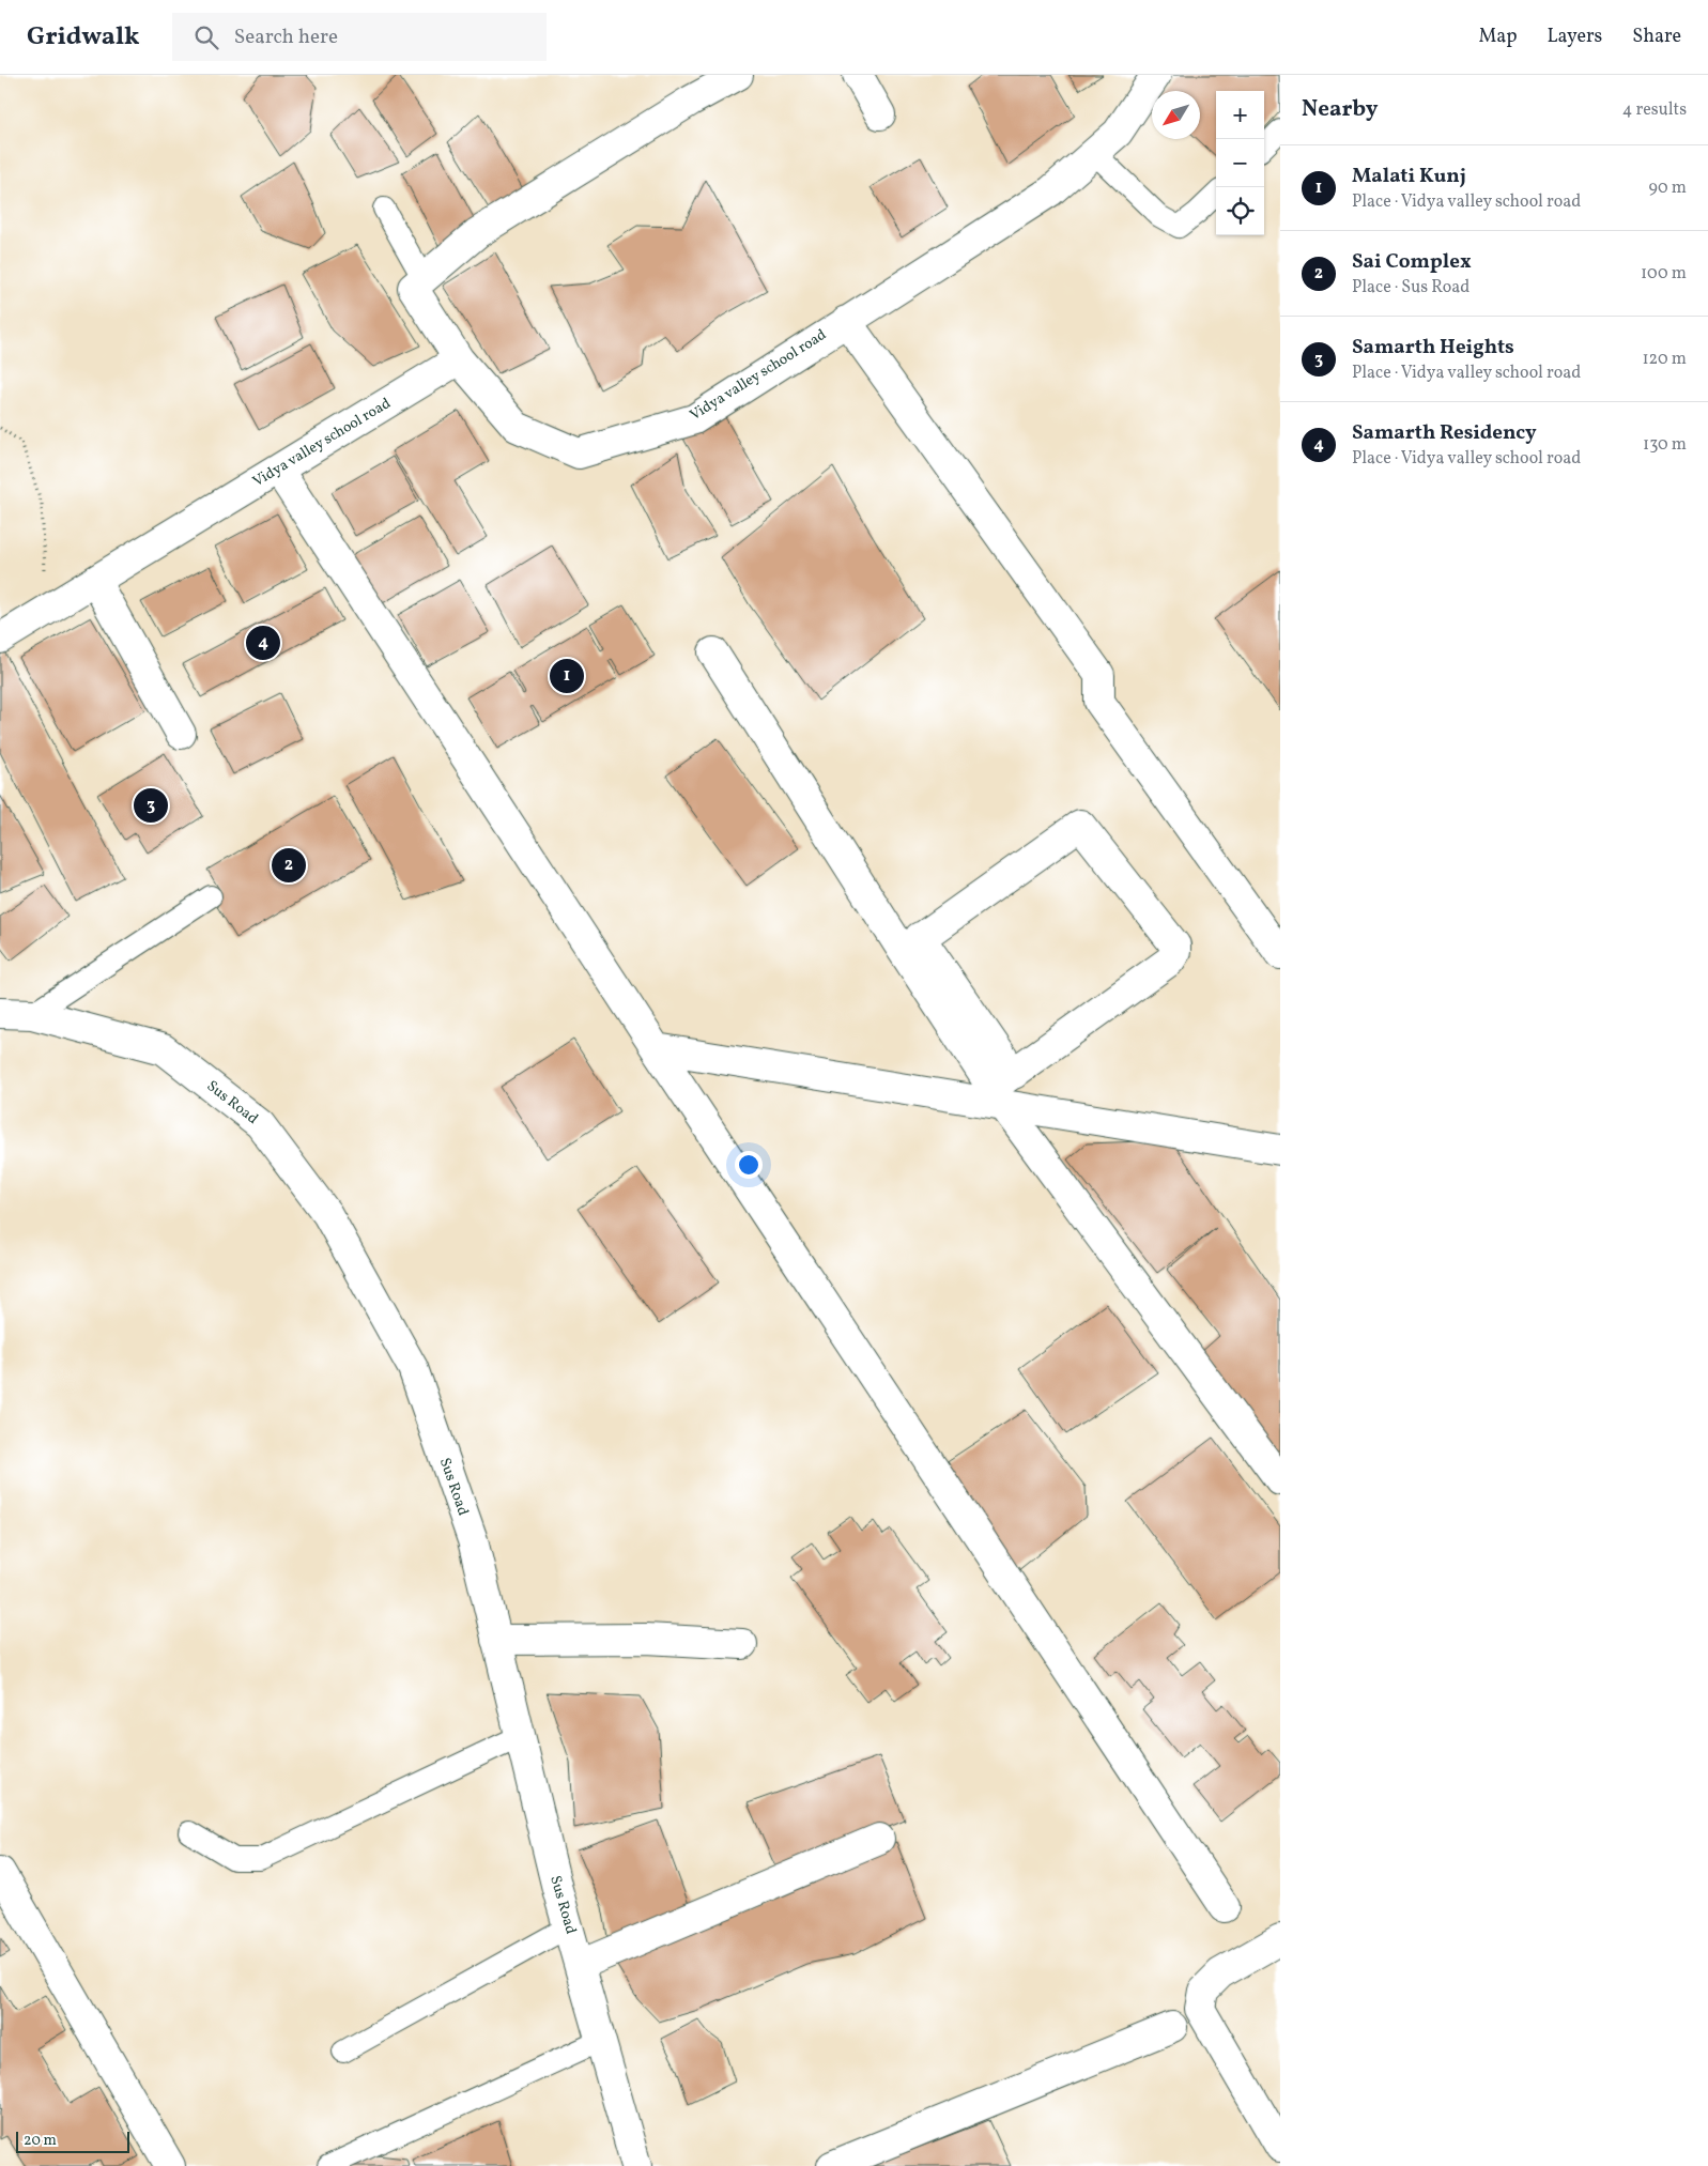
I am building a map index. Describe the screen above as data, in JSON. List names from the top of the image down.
{
  "streets": {
    "street": ["Vidya valley school road", "Sus Road"]
  },
  "scale_bar": "20 m",
  "north": "bottom left",
  "page": {
    "header": "Gridwalk",
    "search": "Search here",
    "nav": ["Map", "Layers", "Share"],
    "heading": ["Nearby", "4 results"],
    "map_buttons": ["+", "−"],
    "list": [
      {
        "mark": "1",
        "name": "Malati Kunj",
        "note": "Place · Vidya valley school road",
        "value": "90 m"
      },
      {
        "mark": "2",
        "name": "Sai Complex",
        "note": "Place · Sus Road",
        "value": "100 m"
      },
      {
        "mark": "3",
        "name": "Samarth Heights",
        "note": "Place · Vidya valley school road",
        "value": "120 m"
      },
      {
        "mark": "4",
        "name": "Samarth Residency",
        "note": "Place · Vidya valley school road",
        "value": "130 m"
      }
    ],
    "pins": [
      "4",
      "1",
      "3",
      "2"
    ],
    "scale": "20 m"
  }
}
